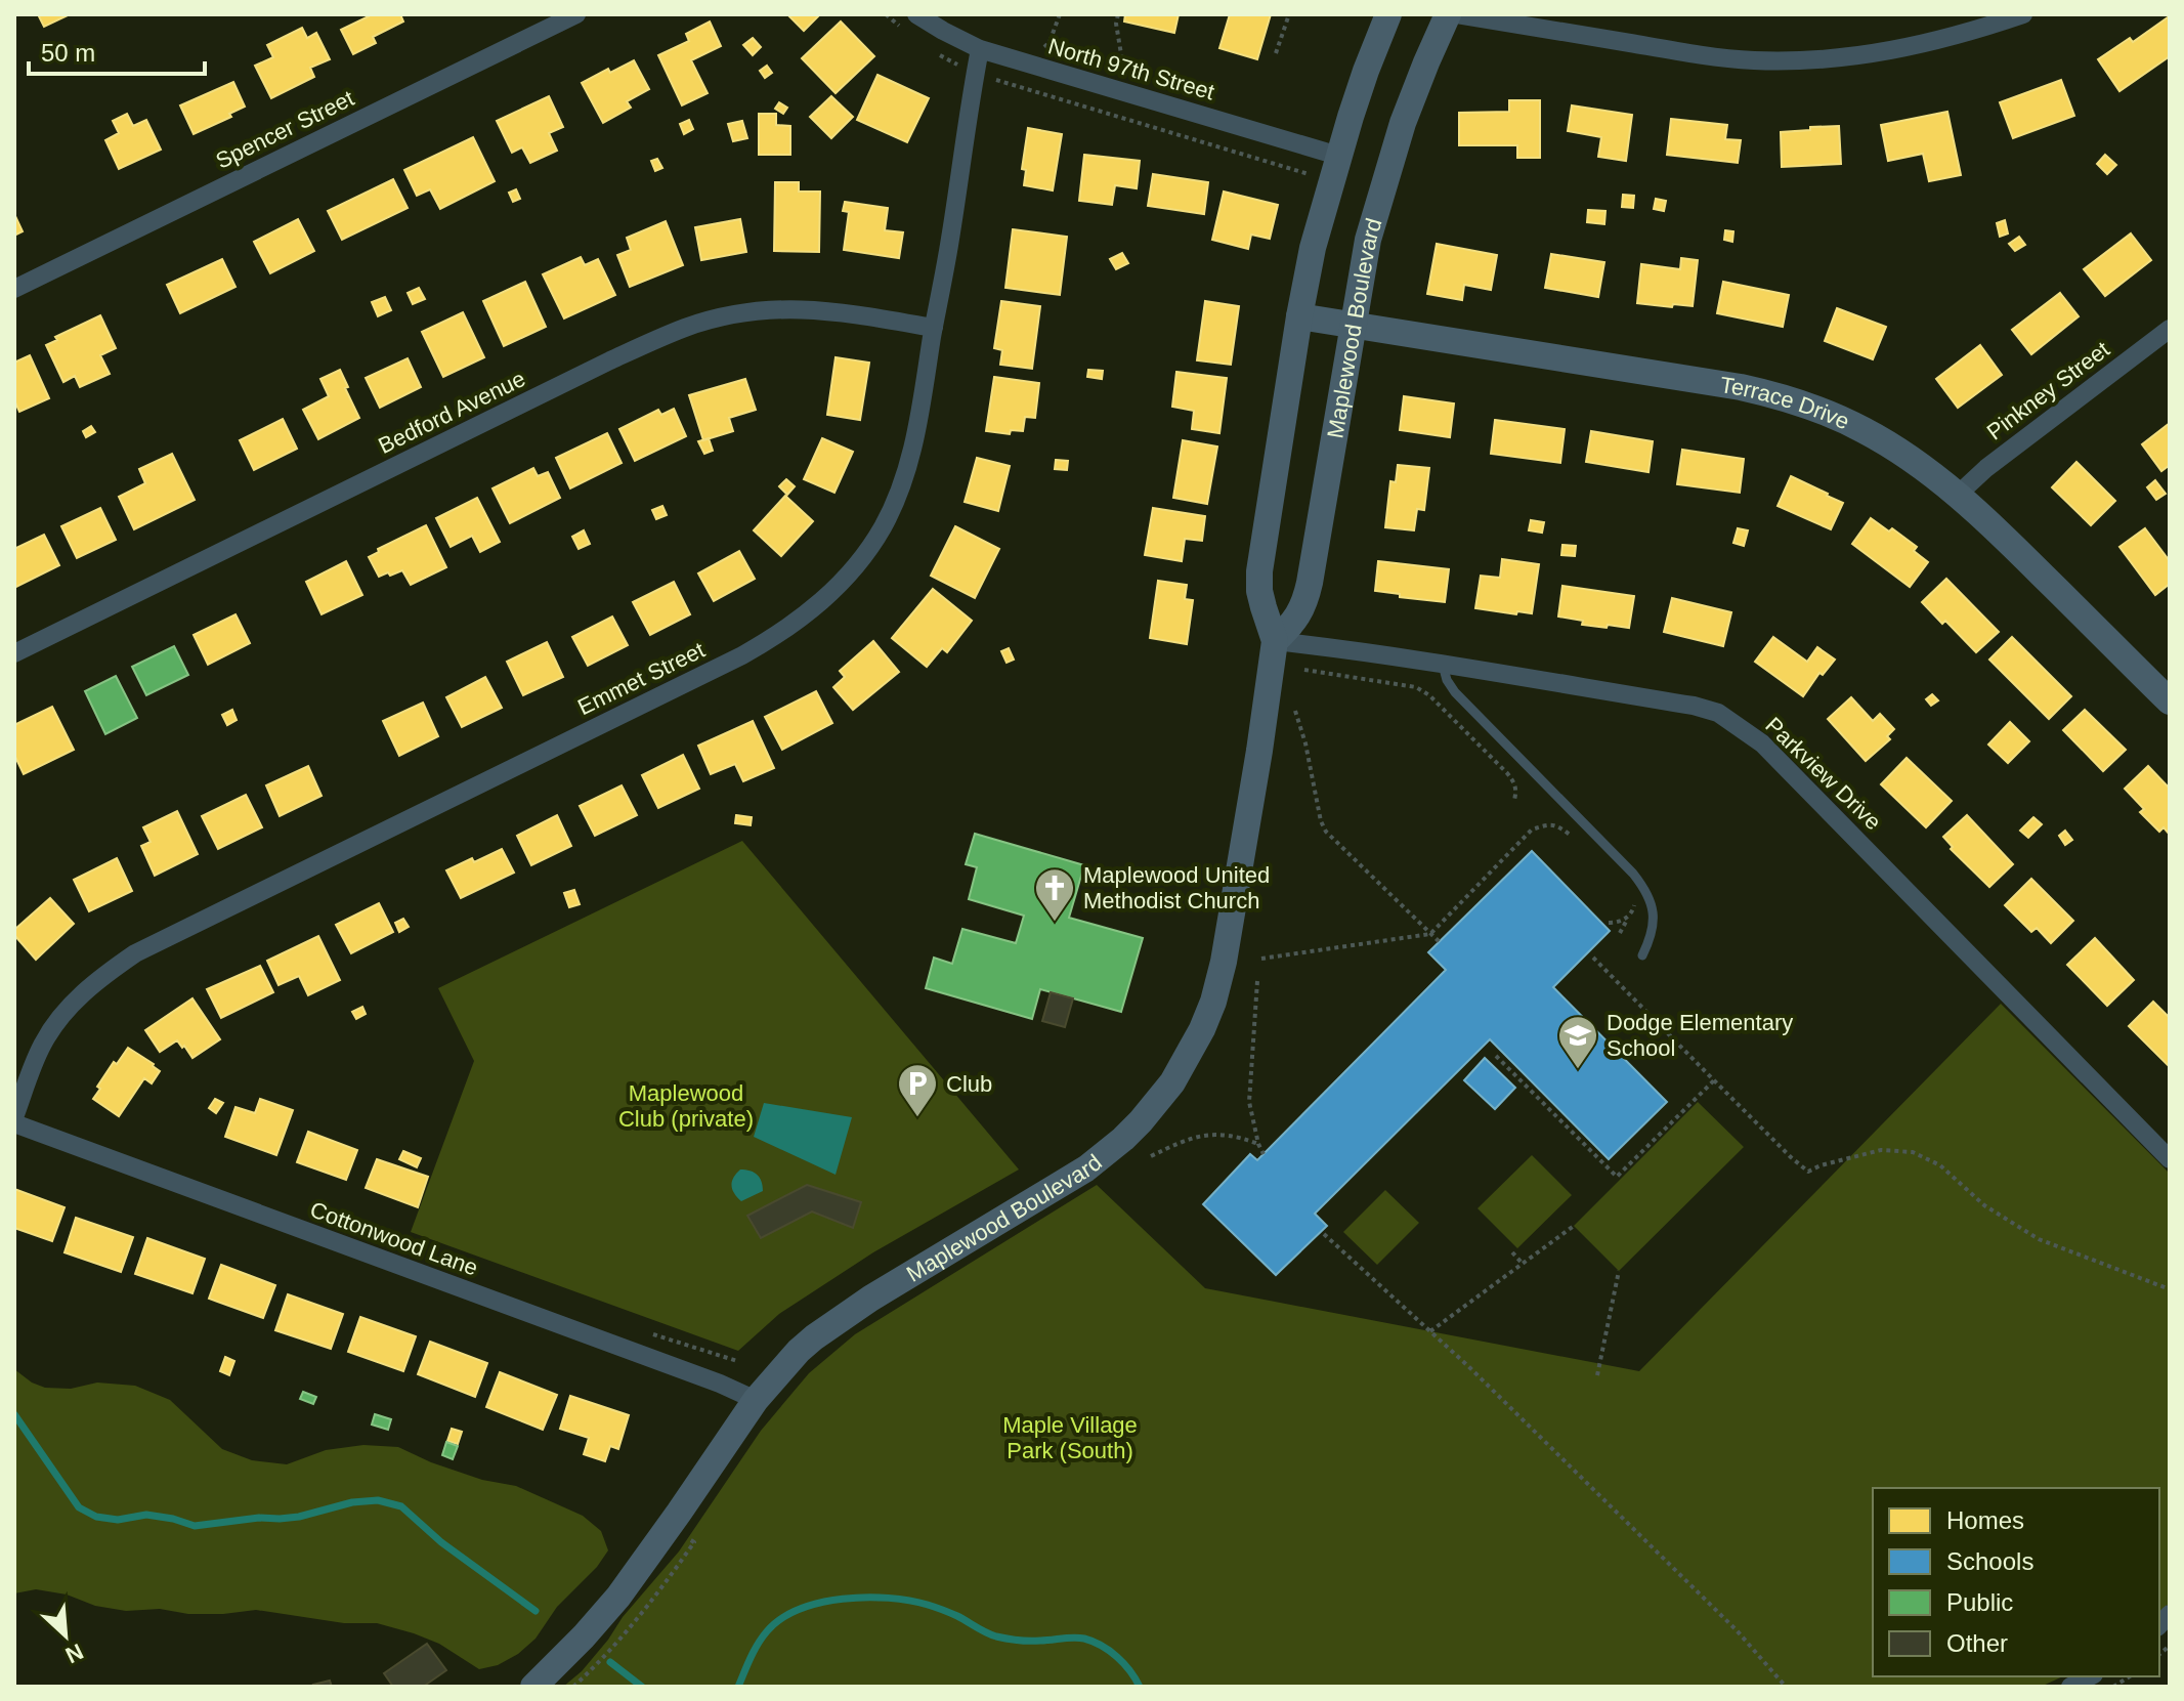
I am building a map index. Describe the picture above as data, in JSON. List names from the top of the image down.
{
  "streets": {
    "street": [
      "North 97th Street",
      "Spencer Street",
      "Maplewood Boulevard",
      "Pinkney Street",
      "Terrace Drive",
      "Bedford Avenue",
      "Emmet Street",
      "Parkview Drive",
      "Cottonwood Lane"
    ]
  },
  "crossings": [
    ["North 97th Street", "Maplewood Boulevard"],
    ["North 97th Street", "Emmet Street"],
    ["Maplewood Boulevard", "Terrace Drive"],
    ["Maplewood Boulevard", "Parkview Drive"],
    ["Maplewood Boulevard", "Cottonwood Lane"],
    ["Pinkney Street", "Terrace Drive"],
    ["Bedford Avenue", "Emmet Street"],
    ["Emmet Street", "Cottonwood Lane"]
  ],
  "parks": ["Maplewood Club (private)", "Maple Village Park (South)"],
  "places": {
    "church": ["Maplewood United Methodist Church"],
    "school or university": ["Dodge Elementary School"],
    "parking": ["Club"]
  },
  "legend": [
    "Homes",
    "Schools",
    "Public",
    "Other"
  ],
  "scale_bar": "50 m",
  "north": "bottom right"
}
